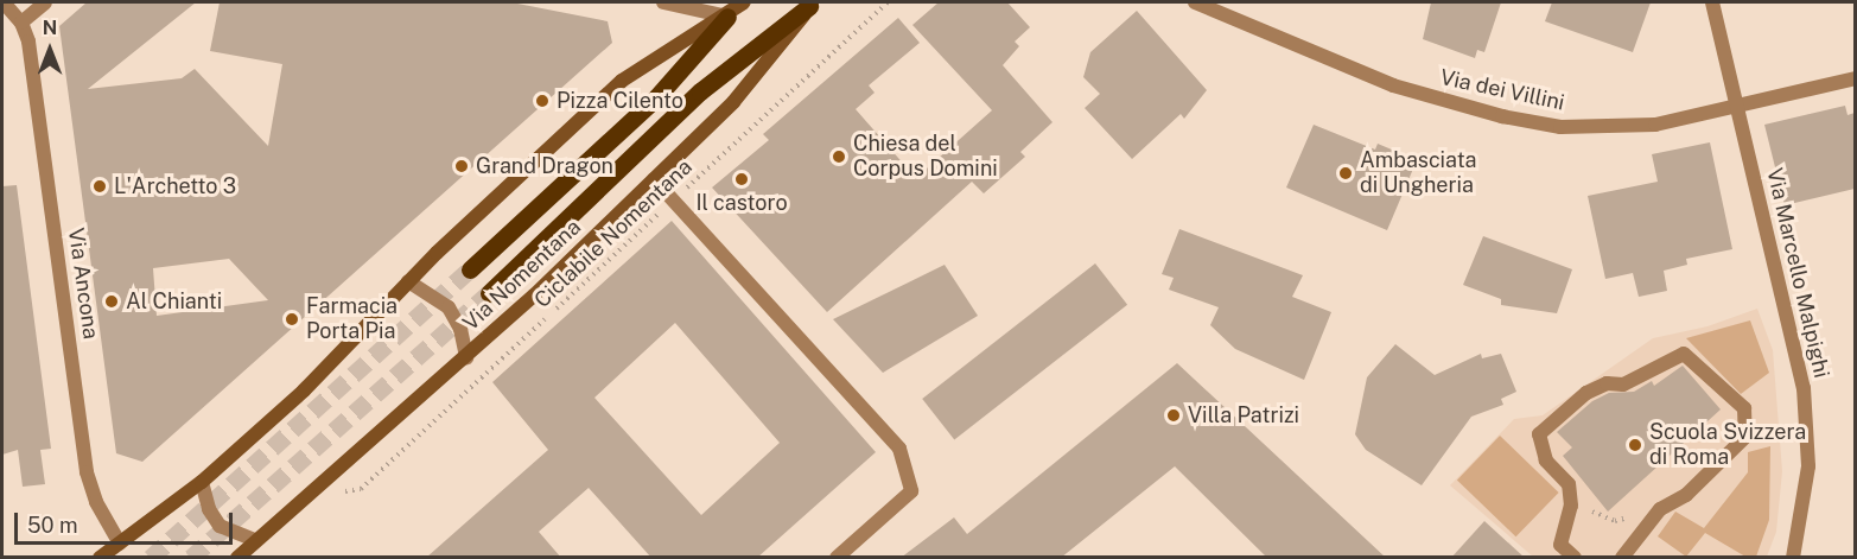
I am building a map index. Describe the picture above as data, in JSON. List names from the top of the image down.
{
  "streets": {
    "main road": ["Via Nomentana"],
    "street": ["Via dei Villini", "Via Marcello Malpighi", "Via Ancona"],
    "path": ["Ciclabile Nomentana"]
  },
  "crossings": [
    ["Via dei Villini", "Via Marcello Malpighi"]
  ],
  "places": [
    "Pizza Cilento",
    "Chiesa del Corpus Domini",
    "Grand Dragon",
    "Ambasciata di Ungheria",
    "Il castoro",
    "L'Archetto 3",
    "Al Chianti",
    "Farmacia Porta Pia",
    "Villa Patrizi",
    "Scuola Svizzera di Roma"
  ],
  "scale_bar": "50 m",
  "north": "top"
}
